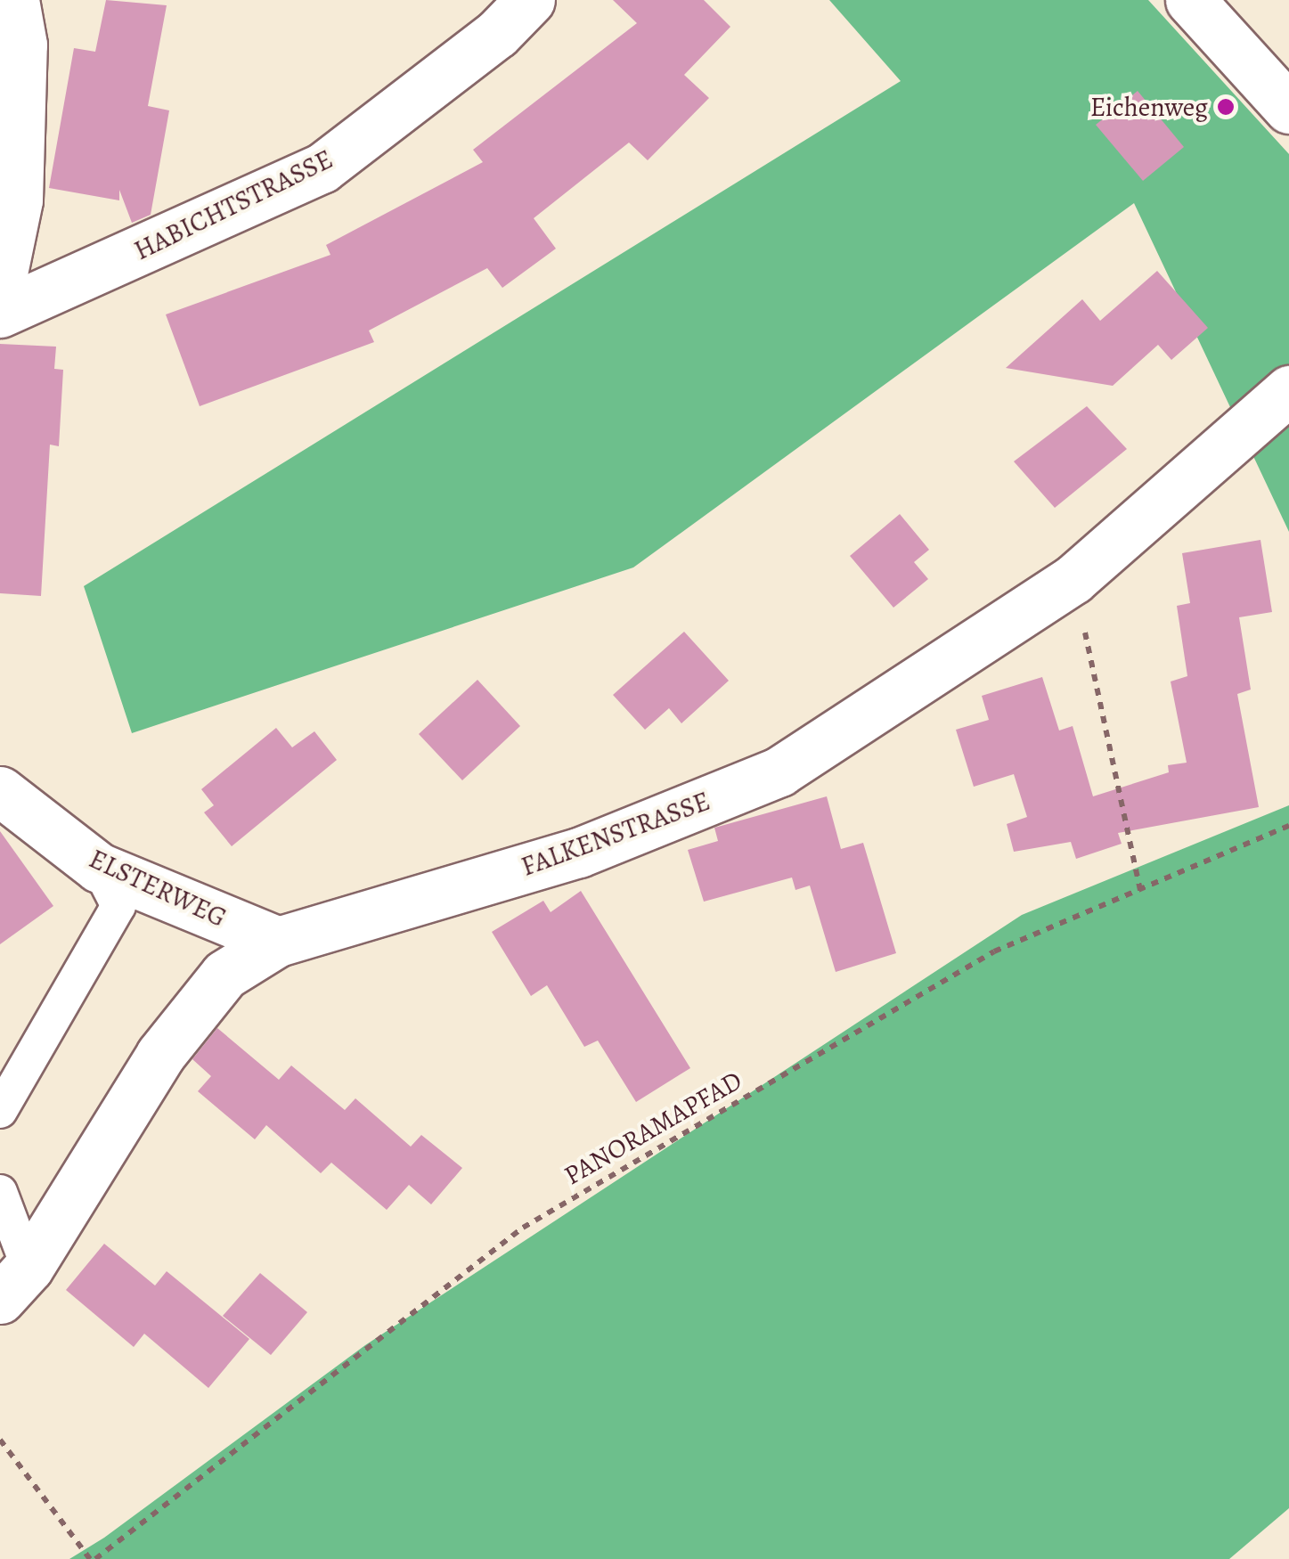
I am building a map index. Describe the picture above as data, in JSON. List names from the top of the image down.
{
  "streets": {
    "street": ["HABICHTSTRASSE", "FALKENSTRASSE", "ELSTERWEG"],
    "path": ["PANORAMAPFAD"]
  },
  "crossings": [
    ["FALKENSTRASSE", "ELSTERWEG"]
  ],
  "places": ["Eichenweg"]
}
